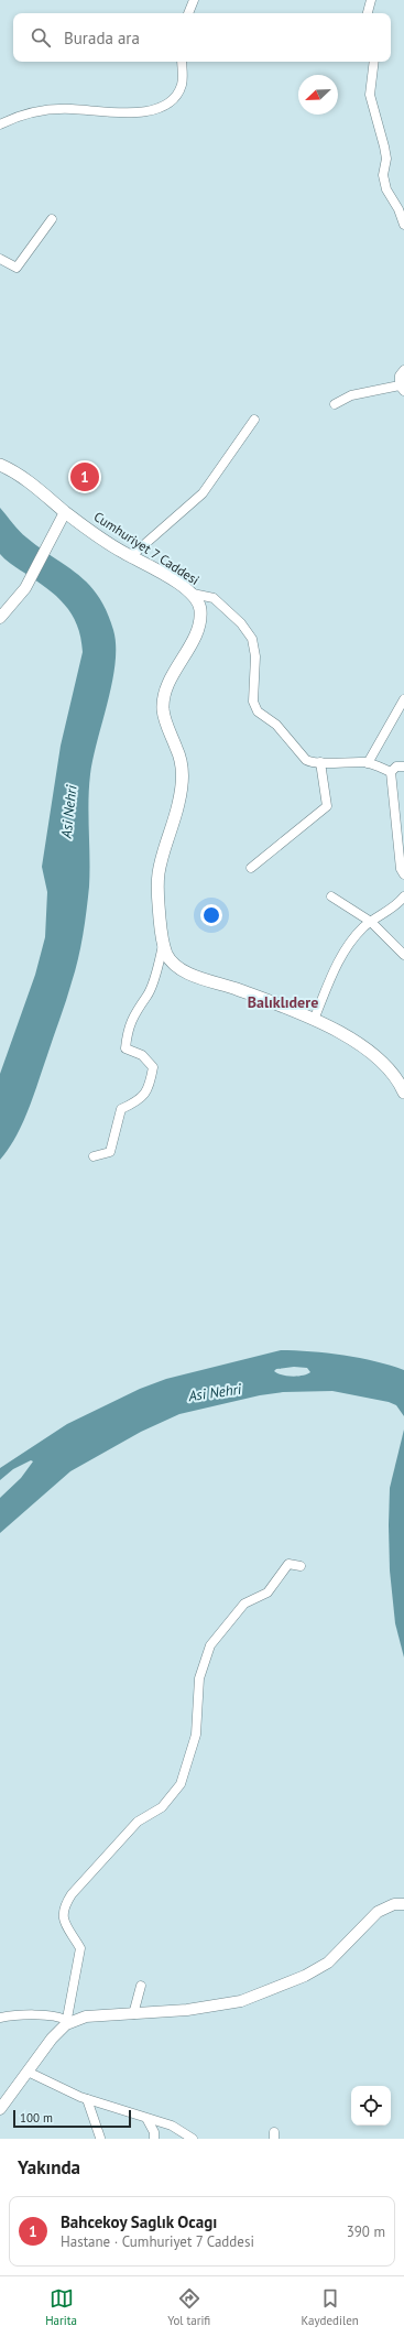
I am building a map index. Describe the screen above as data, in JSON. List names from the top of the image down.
{
  "streets": {
    "main road": ["Cumhuriyet 7 Caddesi"]
  },
  "districts": ["Balıklıdere"],
  "water": ["Asi Nehri"],
  "scale_bar": "100 m",
  "north": "bottom left",
  "page": {
    "search": "Burada ara",
    "pins": "1",
    "scale": "100 m",
    "heading": "Yakında",
    "list": [
      {
        "mark": "1",
        "name": "Bahcekoy Saglık Ocagı",
        "note": "Hastane · Cumhuriyet 7 Caddesi",
        "value": "390 m"
      }
    ],
    "nav": ["Harita", "Yol tarifi", "Kaydedilen"]
  }
}
